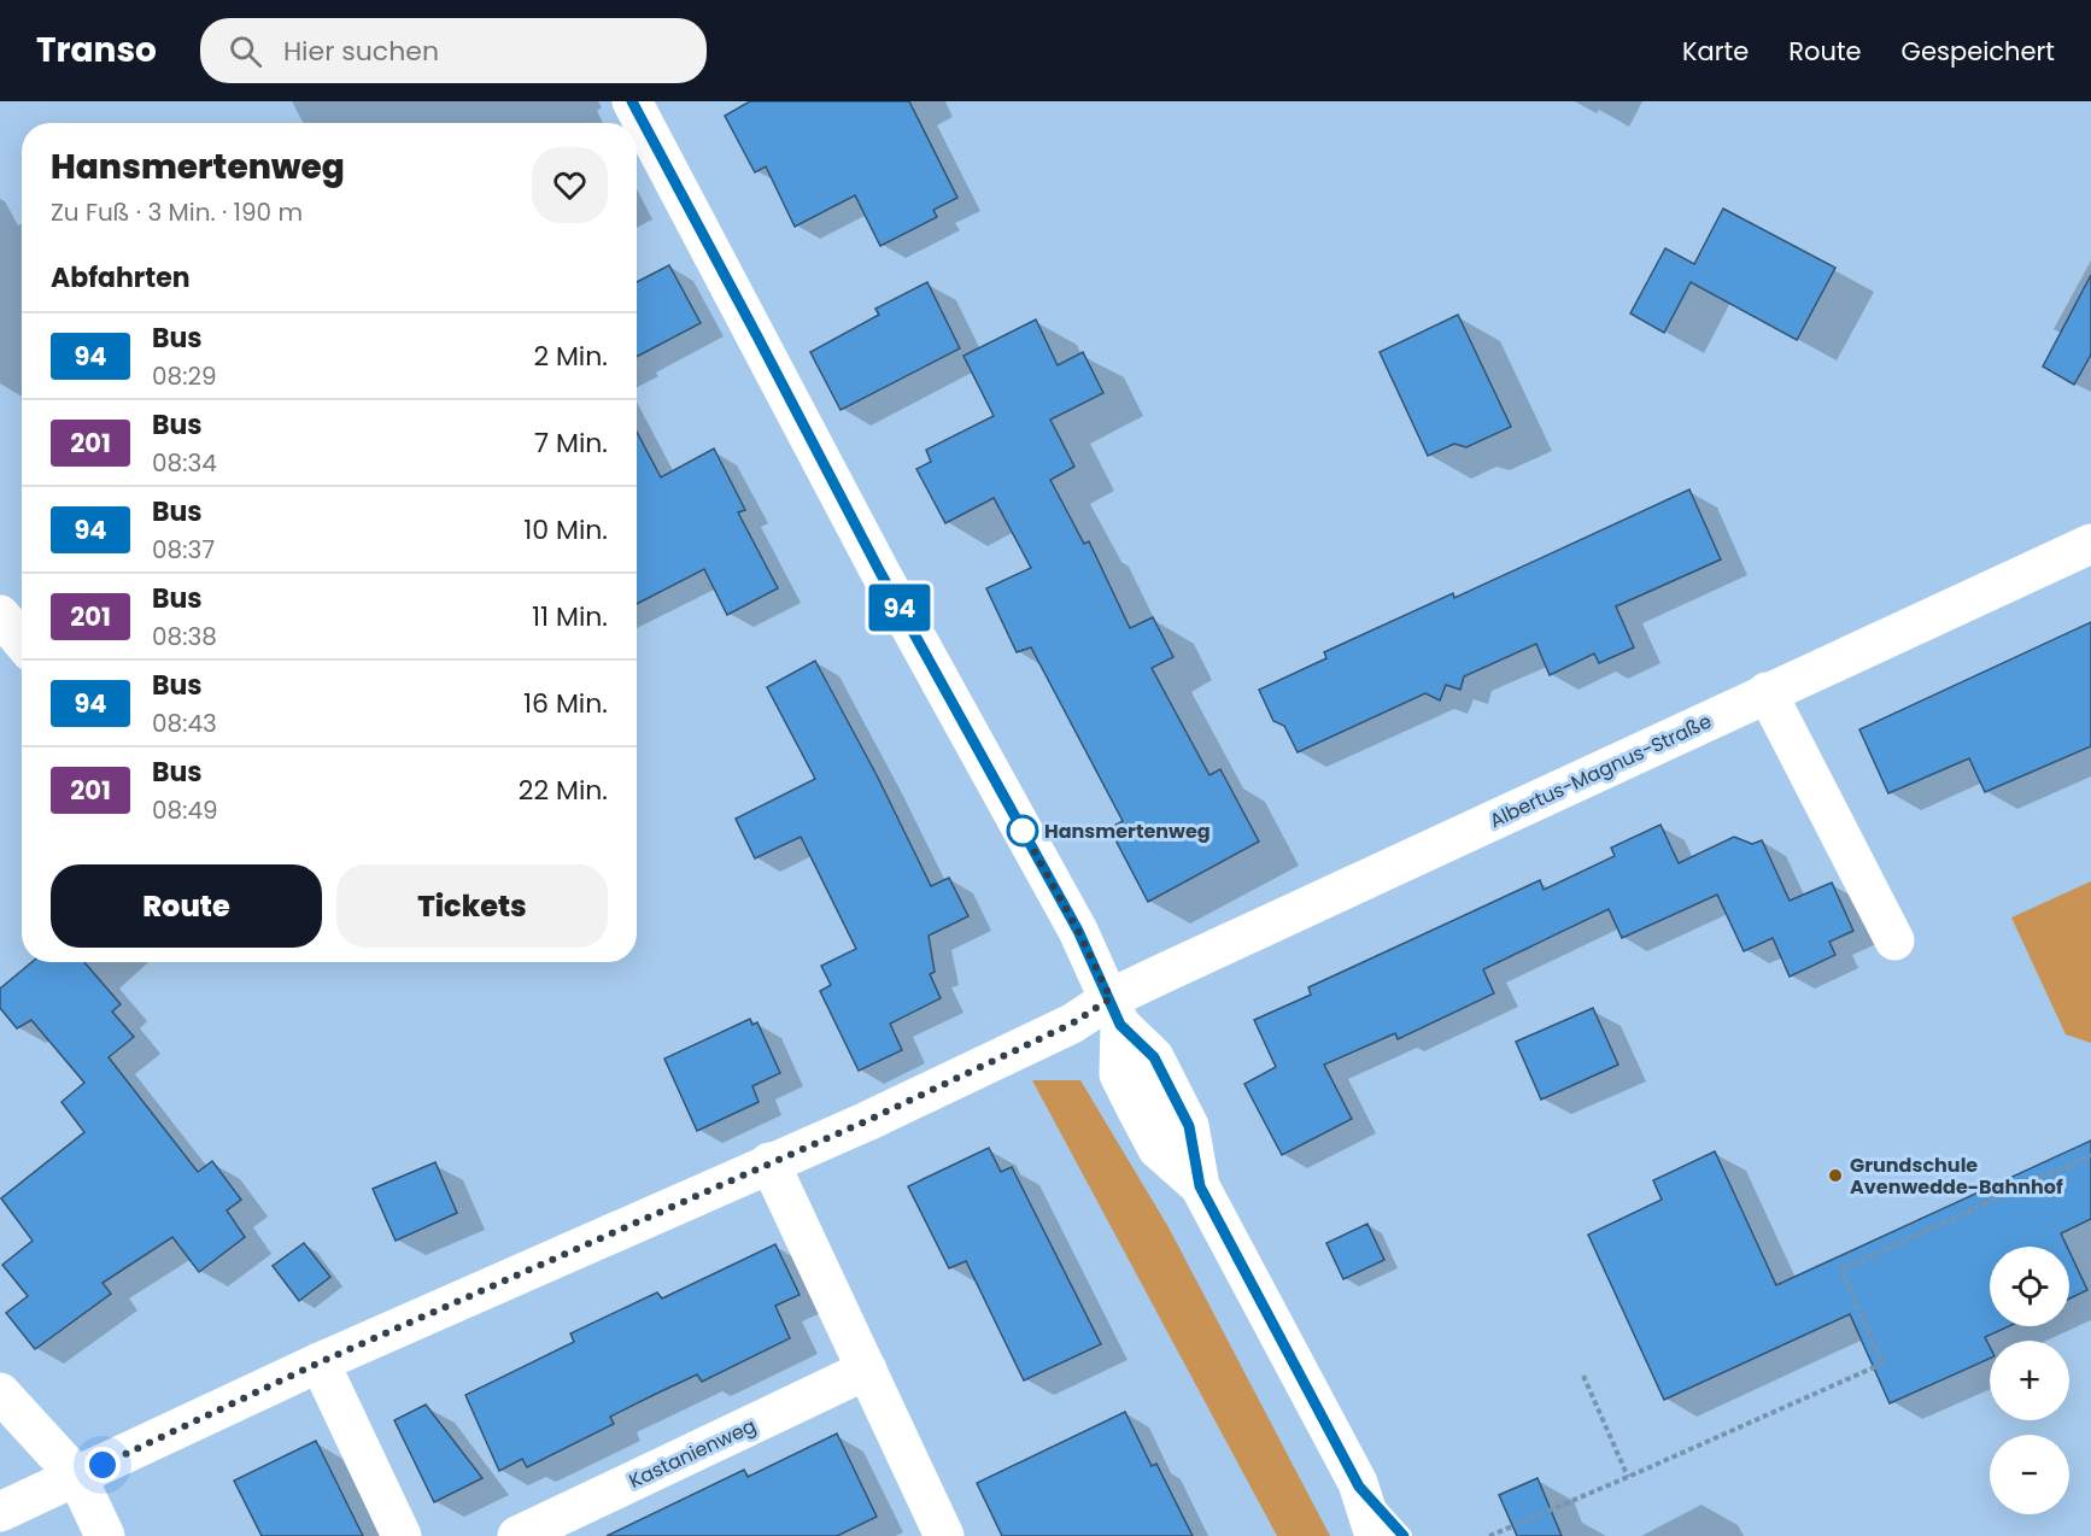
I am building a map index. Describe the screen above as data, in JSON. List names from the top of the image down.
{
  "streets": {
    "street": ["Albertus-Magnus-Straße", "Kastanienweg"]
  },
  "places": ["Hansmertenweg", "Grundschule Avenwedde-Bahnhof"],
  "lines": ["bus line 94"],
  "page": {
    "header": "Transo",
    "search": "Hier suchen",
    "nav": ["Karte", "Route", "Gespeichert"],
    "on_map": "94",
    "heading": [
      ["Hansmertenweg", "Zu Fuß · 3 Min. · 190 m"],
      "Abfahrten"
    ],
    "list": [
      {
        "mark": "94",
        "name": "Bus",
        "note": "08:29",
        "value": "2 Min."
      },
      {
        "mark": "201",
        "name": "Bus",
        "note": "08:34",
        "value": "7 Min."
      },
      {
        "mark": "94",
        "name": "Bus",
        "note": "08:37",
        "value": "10 Min."
      },
      {
        "mark": "201",
        "name": "Bus",
        "note": "08:38",
        "value": "11 Min."
      },
      {
        "mark": "94",
        "name": "Bus",
        "note": "08:43",
        "value": "16 Min."
      },
      {
        "mark": "201",
        "name": "Bus",
        "note": "08:49",
        "value": "22 Min."
      }
    ],
    "buttons": ["Route", "Tickets"],
    "map_buttons": ["+", "−"]
  }
}
